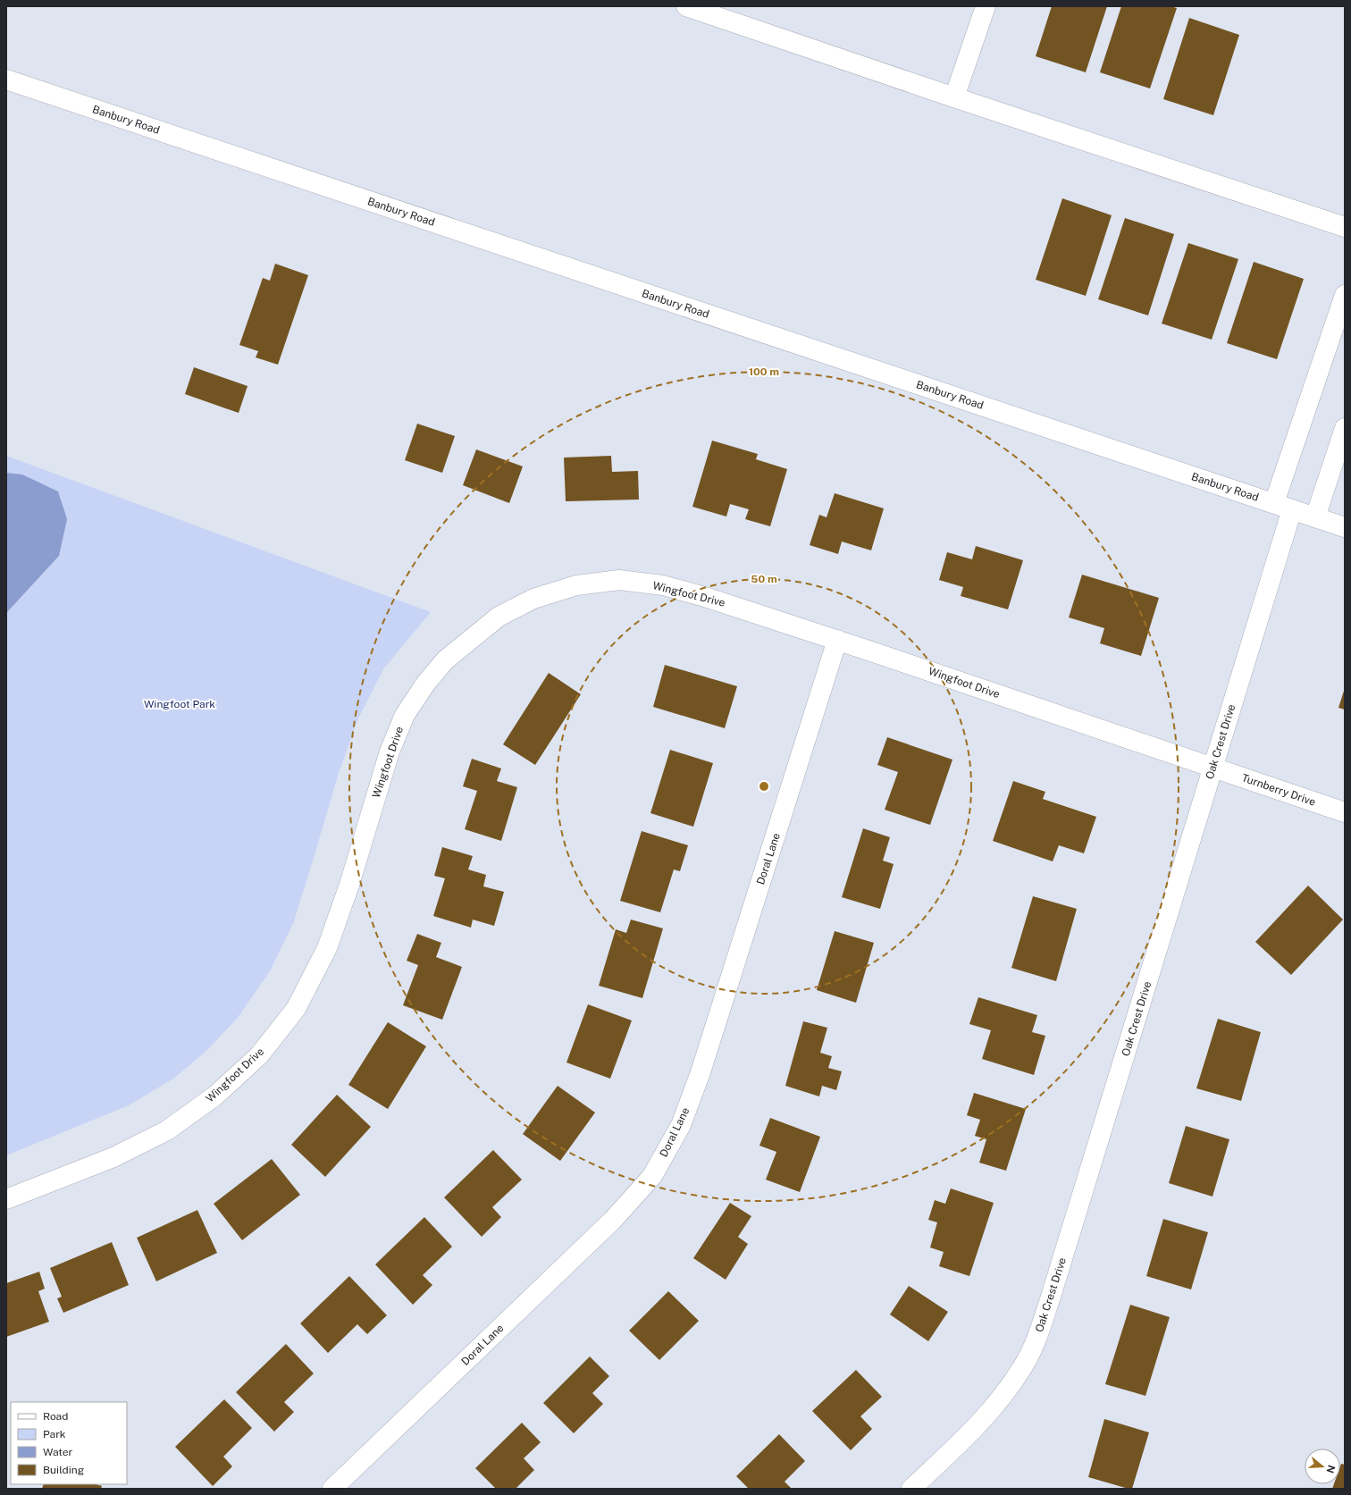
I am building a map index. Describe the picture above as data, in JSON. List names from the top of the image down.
{
  "streets": {
    "street": [
      "Banbury Road",
      "Wingfoot Drive",
      "Oak Crest Drive",
      "Turnberry Drive",
      "Doral Lane"
    ]
  },
  "crossings": [
    ["Banbury Road", "Oak Crest Drive"],
    ["Wingfoot Drive", "Oak Crest Drive"],
    ["Wingfoot Drive", "Turnberry Drive"],
    ["Wingfoot Drive", "Doral Lane"],
    ["Oak Crest Drive", "Turnberry Drive"]
  ],
  "parks": ["Wingfoot Park"],
  "legend": [
    "Road",
    "Park",
    "Water",
    "Building"
  ],
  "north": "right",
  "rings": ["100 m", "50 m"]
}
